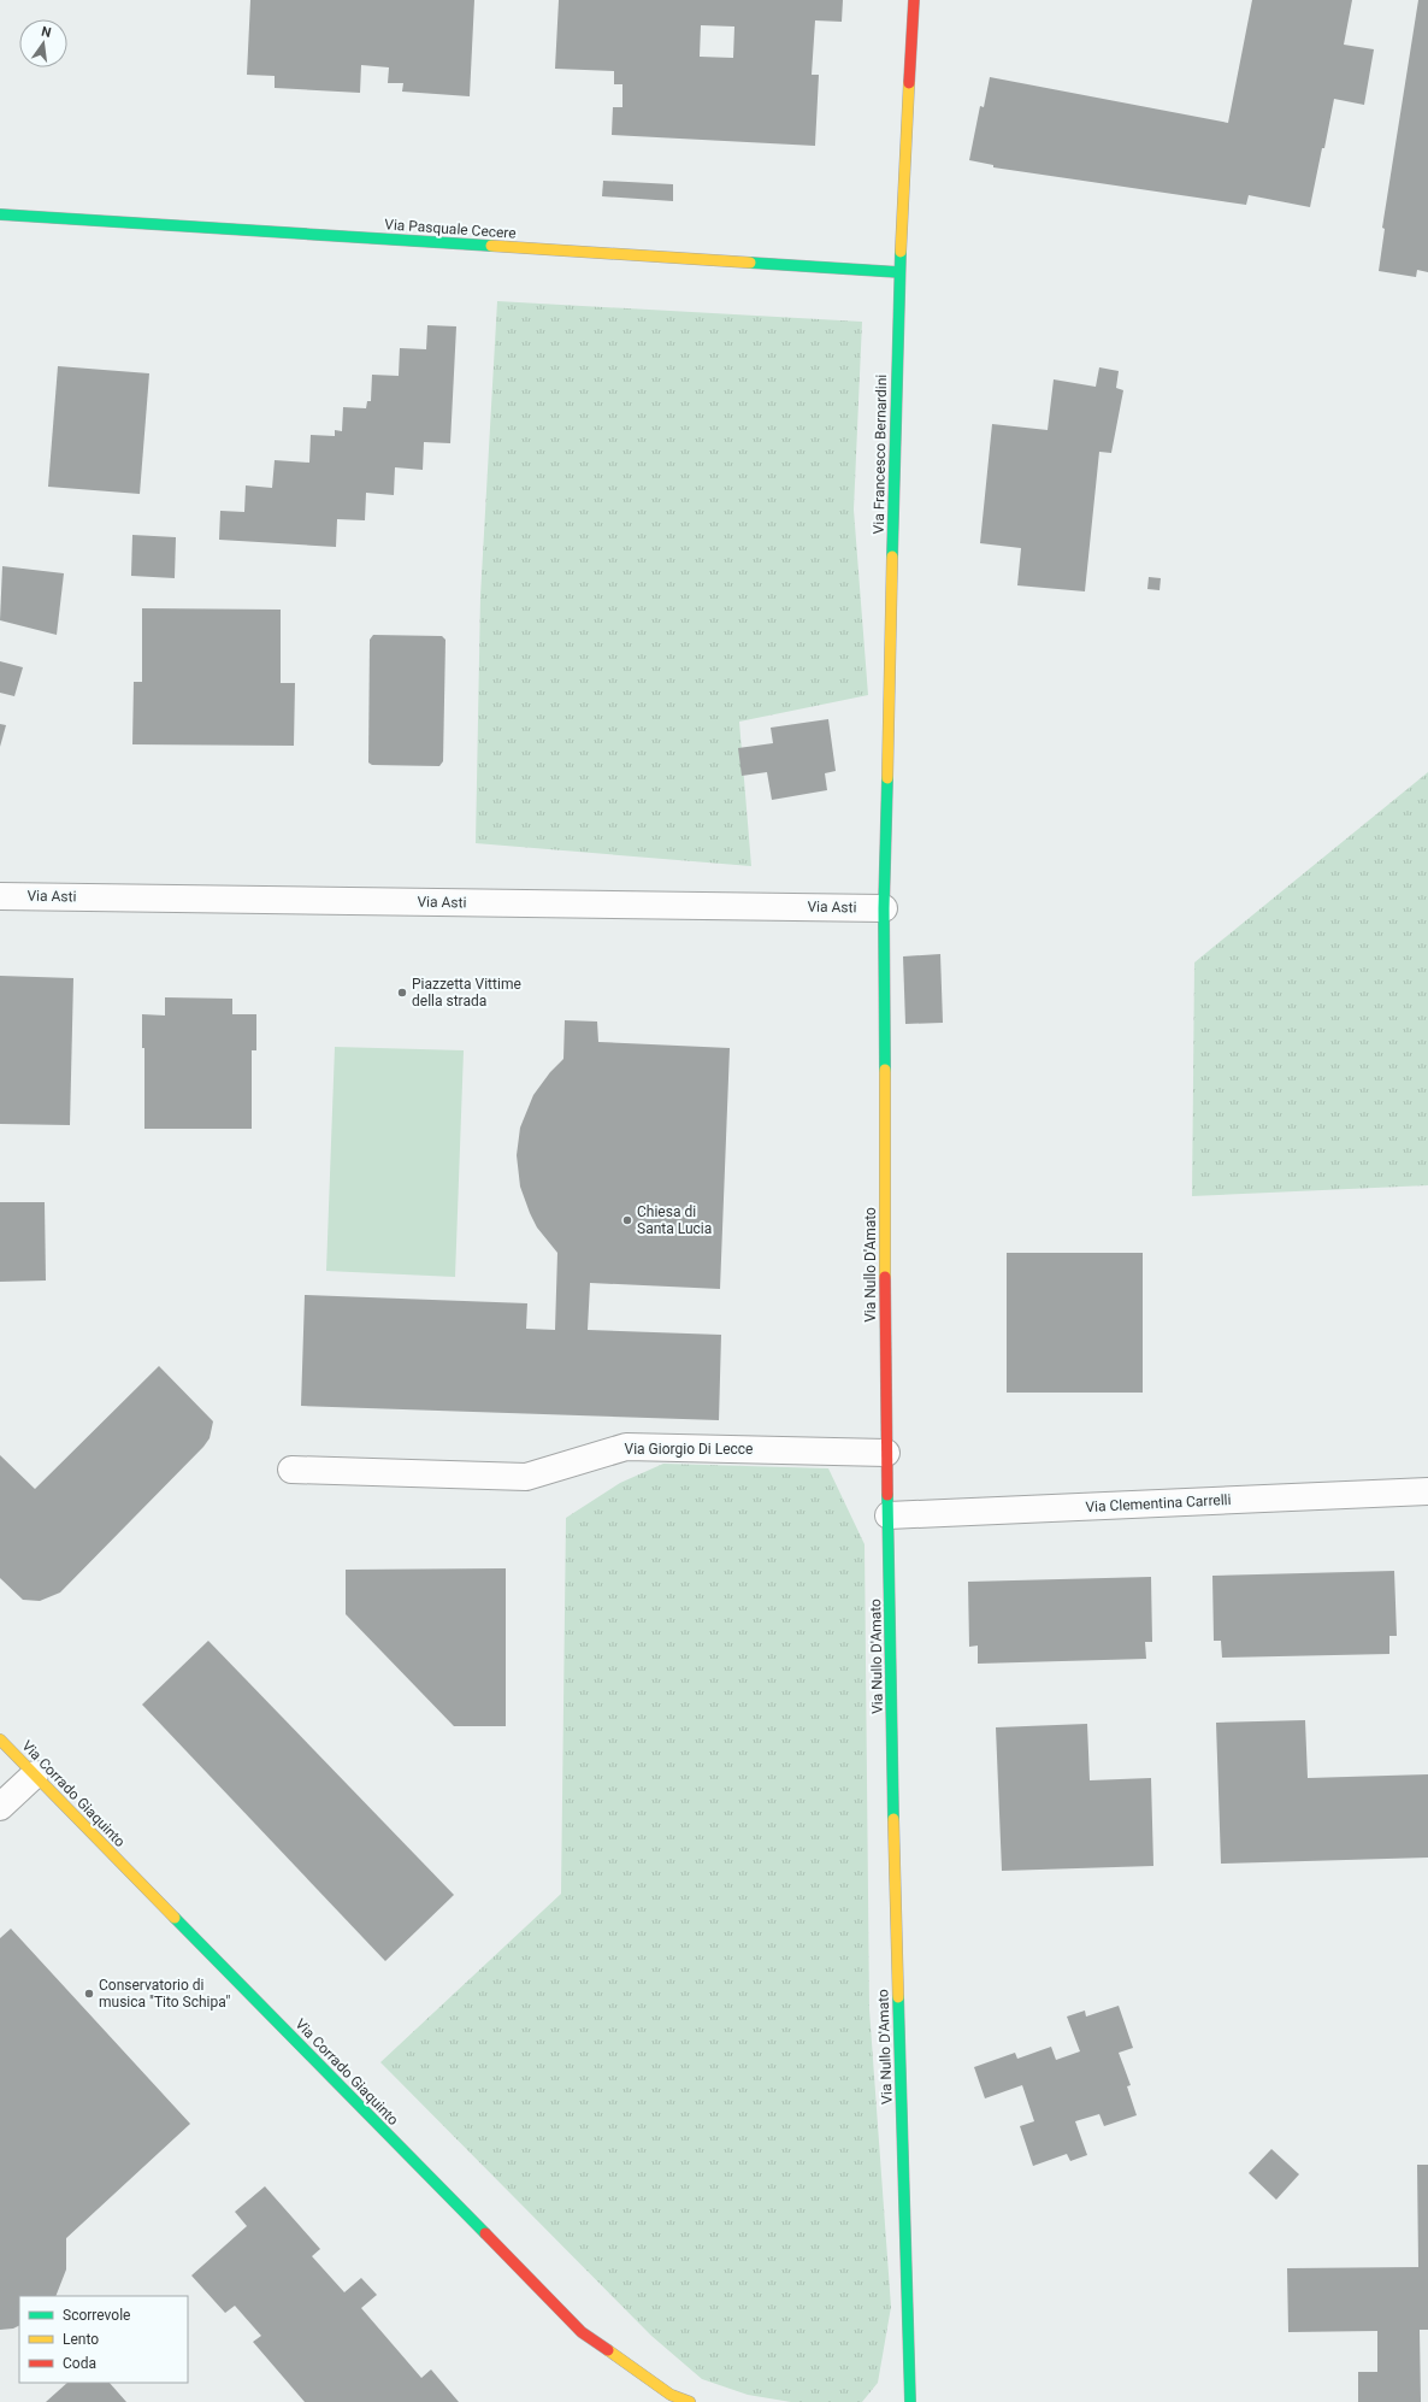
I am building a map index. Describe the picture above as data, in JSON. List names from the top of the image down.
{
  "streets": {
    "street": [
      "Via Pasquale Cecere",
      "Via Francesco Bernardini",
      "Via Asti",
      "Via Nullo D'Amato",
      "Via Giorgio Di Lecce",
      "Via Clementina Carrelli",
      "Via Corrado Giaquinto"
    ]
  },
  "crossings": [
    ["Via Pasquale Cecere", "Via Francesco Bernardini"],
    ["Via Francesco Bernardini", "Via Asti"],
    ["Via Francesco Bernardini", "Via Nullo D'Amato"],
    ["Via Asti", "Via Nullo D'Amato"],
    ["Via Nullo D'Amato", "Via Giorgio Di Lecce"],
    ["Via Nullo D'Amato", "Via Clementina Carrelli"]
  ],
  "places": ["Piazzetta Vittime della strada", "Chiesa di Santa Lucia", "Conservatorio di musica \"Tito Schipa\""],
  "legend": ["Scorrevole", "Lento", "Coda"],
  "north": "top"
}
